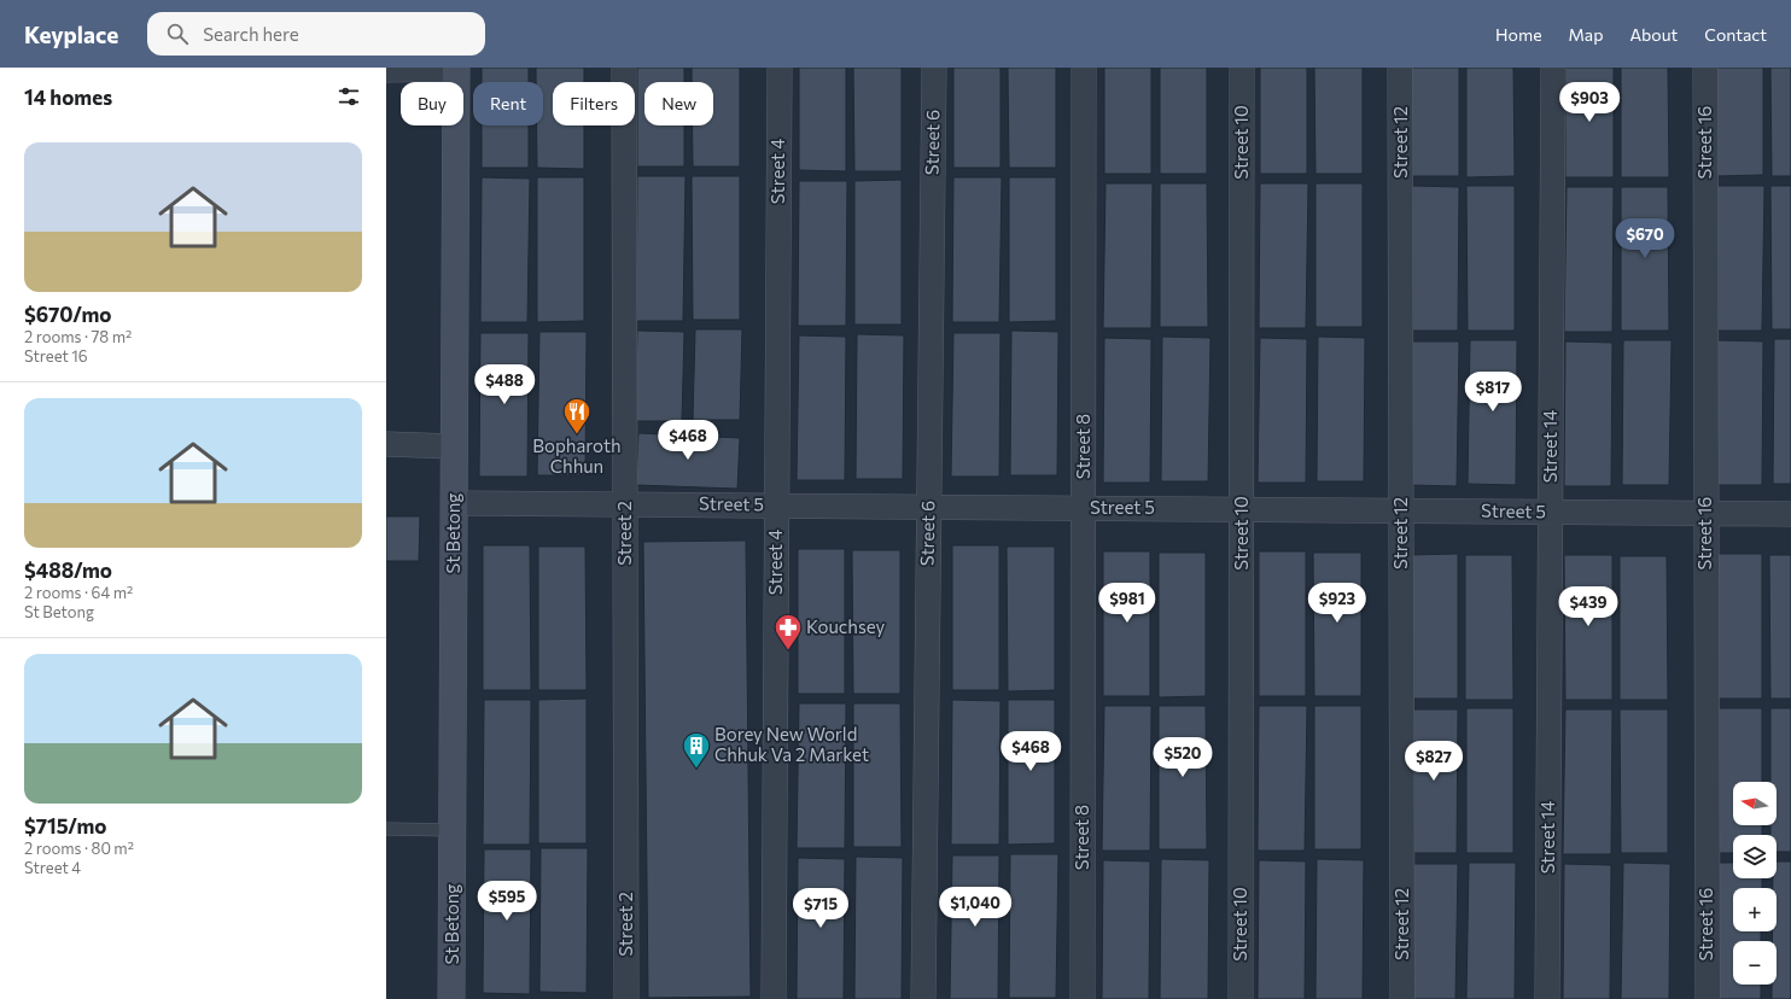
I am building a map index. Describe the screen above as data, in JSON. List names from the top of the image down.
{
  "streets": {
    "street": [
      "Street 6",
      "Street 10",
      "Street 12",
      "Street 16",
      "Street 4",
      "Street 8",
      "Street 14",
      "Street 5",
      "St Betong",
      "Street 2"
    ]
  },
  "crossings": [
    ["Street 6", "Street 5"],
    ["Street 10", "Street 5"],
    ["Street 12", "Street 5"],
    ["Street 16", "Street 5"],
    ["Street 4", "Street 5"],
    ["Street 8", "Street 5"],
    ["Street 14", "Street 5"],
    ["Street 5", "St Betong"],
    ["Street 5", "Street 2"]
  ],
  "places": {
    "restaurant": ["Bopharoth Chhun"],
    "pharmacy": ["Kouchsey"],
    "building": ["Borey New World Chhuk Va 2 Market"]
  },
  "north": "left",
  "page": {
    "header": "Keyplace",
    "search": "Search here",
    "nav": [
      "Home",
      "Map",
      "About",
      "Contact"
    ],
    "heading": "14 homes",
    "price": [
      "$903",
      "$670",
      "$488",
      "$817",
      "$468",
      "$981",
      "$923",
      "$439",
      "$468",
      "$520",
      "$827",
      "$595",
      "$1,040",
      "$715"
    ],
    "chip": [
      "Buy",
      "Rent",
      "Filters",
      "New"
    ],
    "list": [
      {
        "name": "$670/mo",
        "note": "2 rooms · 78 m² · Street 16"
      },
      {
        "name": "$488/mo",
        "note": "2 rooms · 64 m² · St Betong"
      },
      {
        "name": "$715/mo",
        "note": "2 rooms · 80 m² · Street 4"
      }
    ],
    "map_buttons": ["+", "−"]
  }
}
